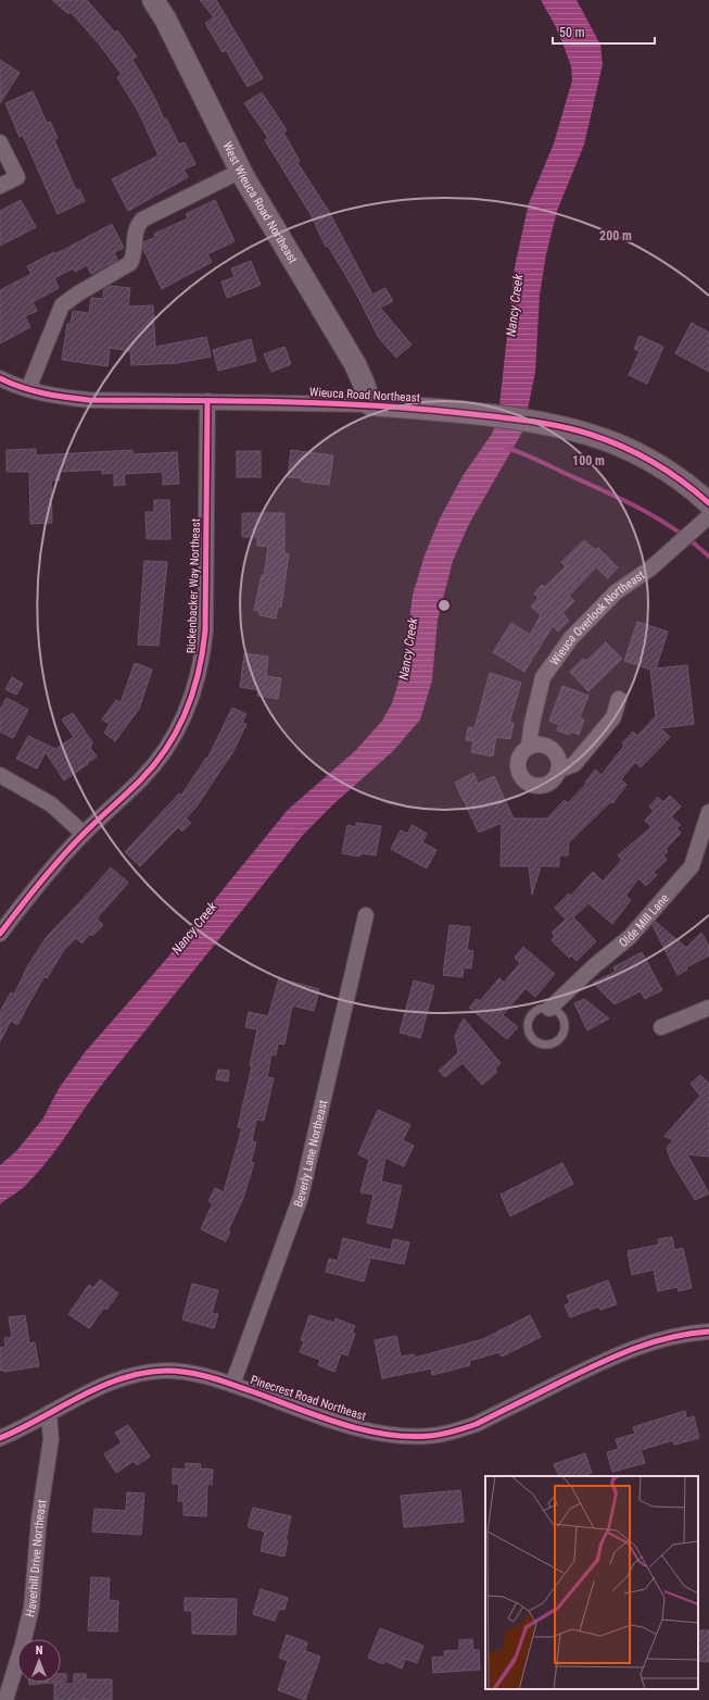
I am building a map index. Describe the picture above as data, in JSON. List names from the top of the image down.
{
  "streets": {
    "street": [
      "West Wieuca Road Northeast",
      "Wieuca Road Northeast",
      "Rickenbacker Way Northeast",
      "Wieuca Overlook Northeast",
      "Olde Mill Lane",
      "Beverly Lane Northeast",
      "Pinecrest Road Northeast",
      "Haverhill Drive Northeast"
    ]
  },
  "crossings": [
    ["West Wieuca Road Northeast", "Wieuca Road Northeast"],
    ["Wieuca Road Northeast", "Rickenbacker Way Northeast"],
    ["Wieuca Road Northeast", "Wieuca Overlook Northeast"],
    ["Beverly Lane Northeast", "Pinecrest Road Northeast"],
    ["Pinecrest Road Northeast", "Haverhill Drive Northeast"]
  ],
  "water": ["Nancy Creek"],
  "scale_bar": "50 m",
  "north": "top",
  "rings": ["200 m", "100 m"]
}
